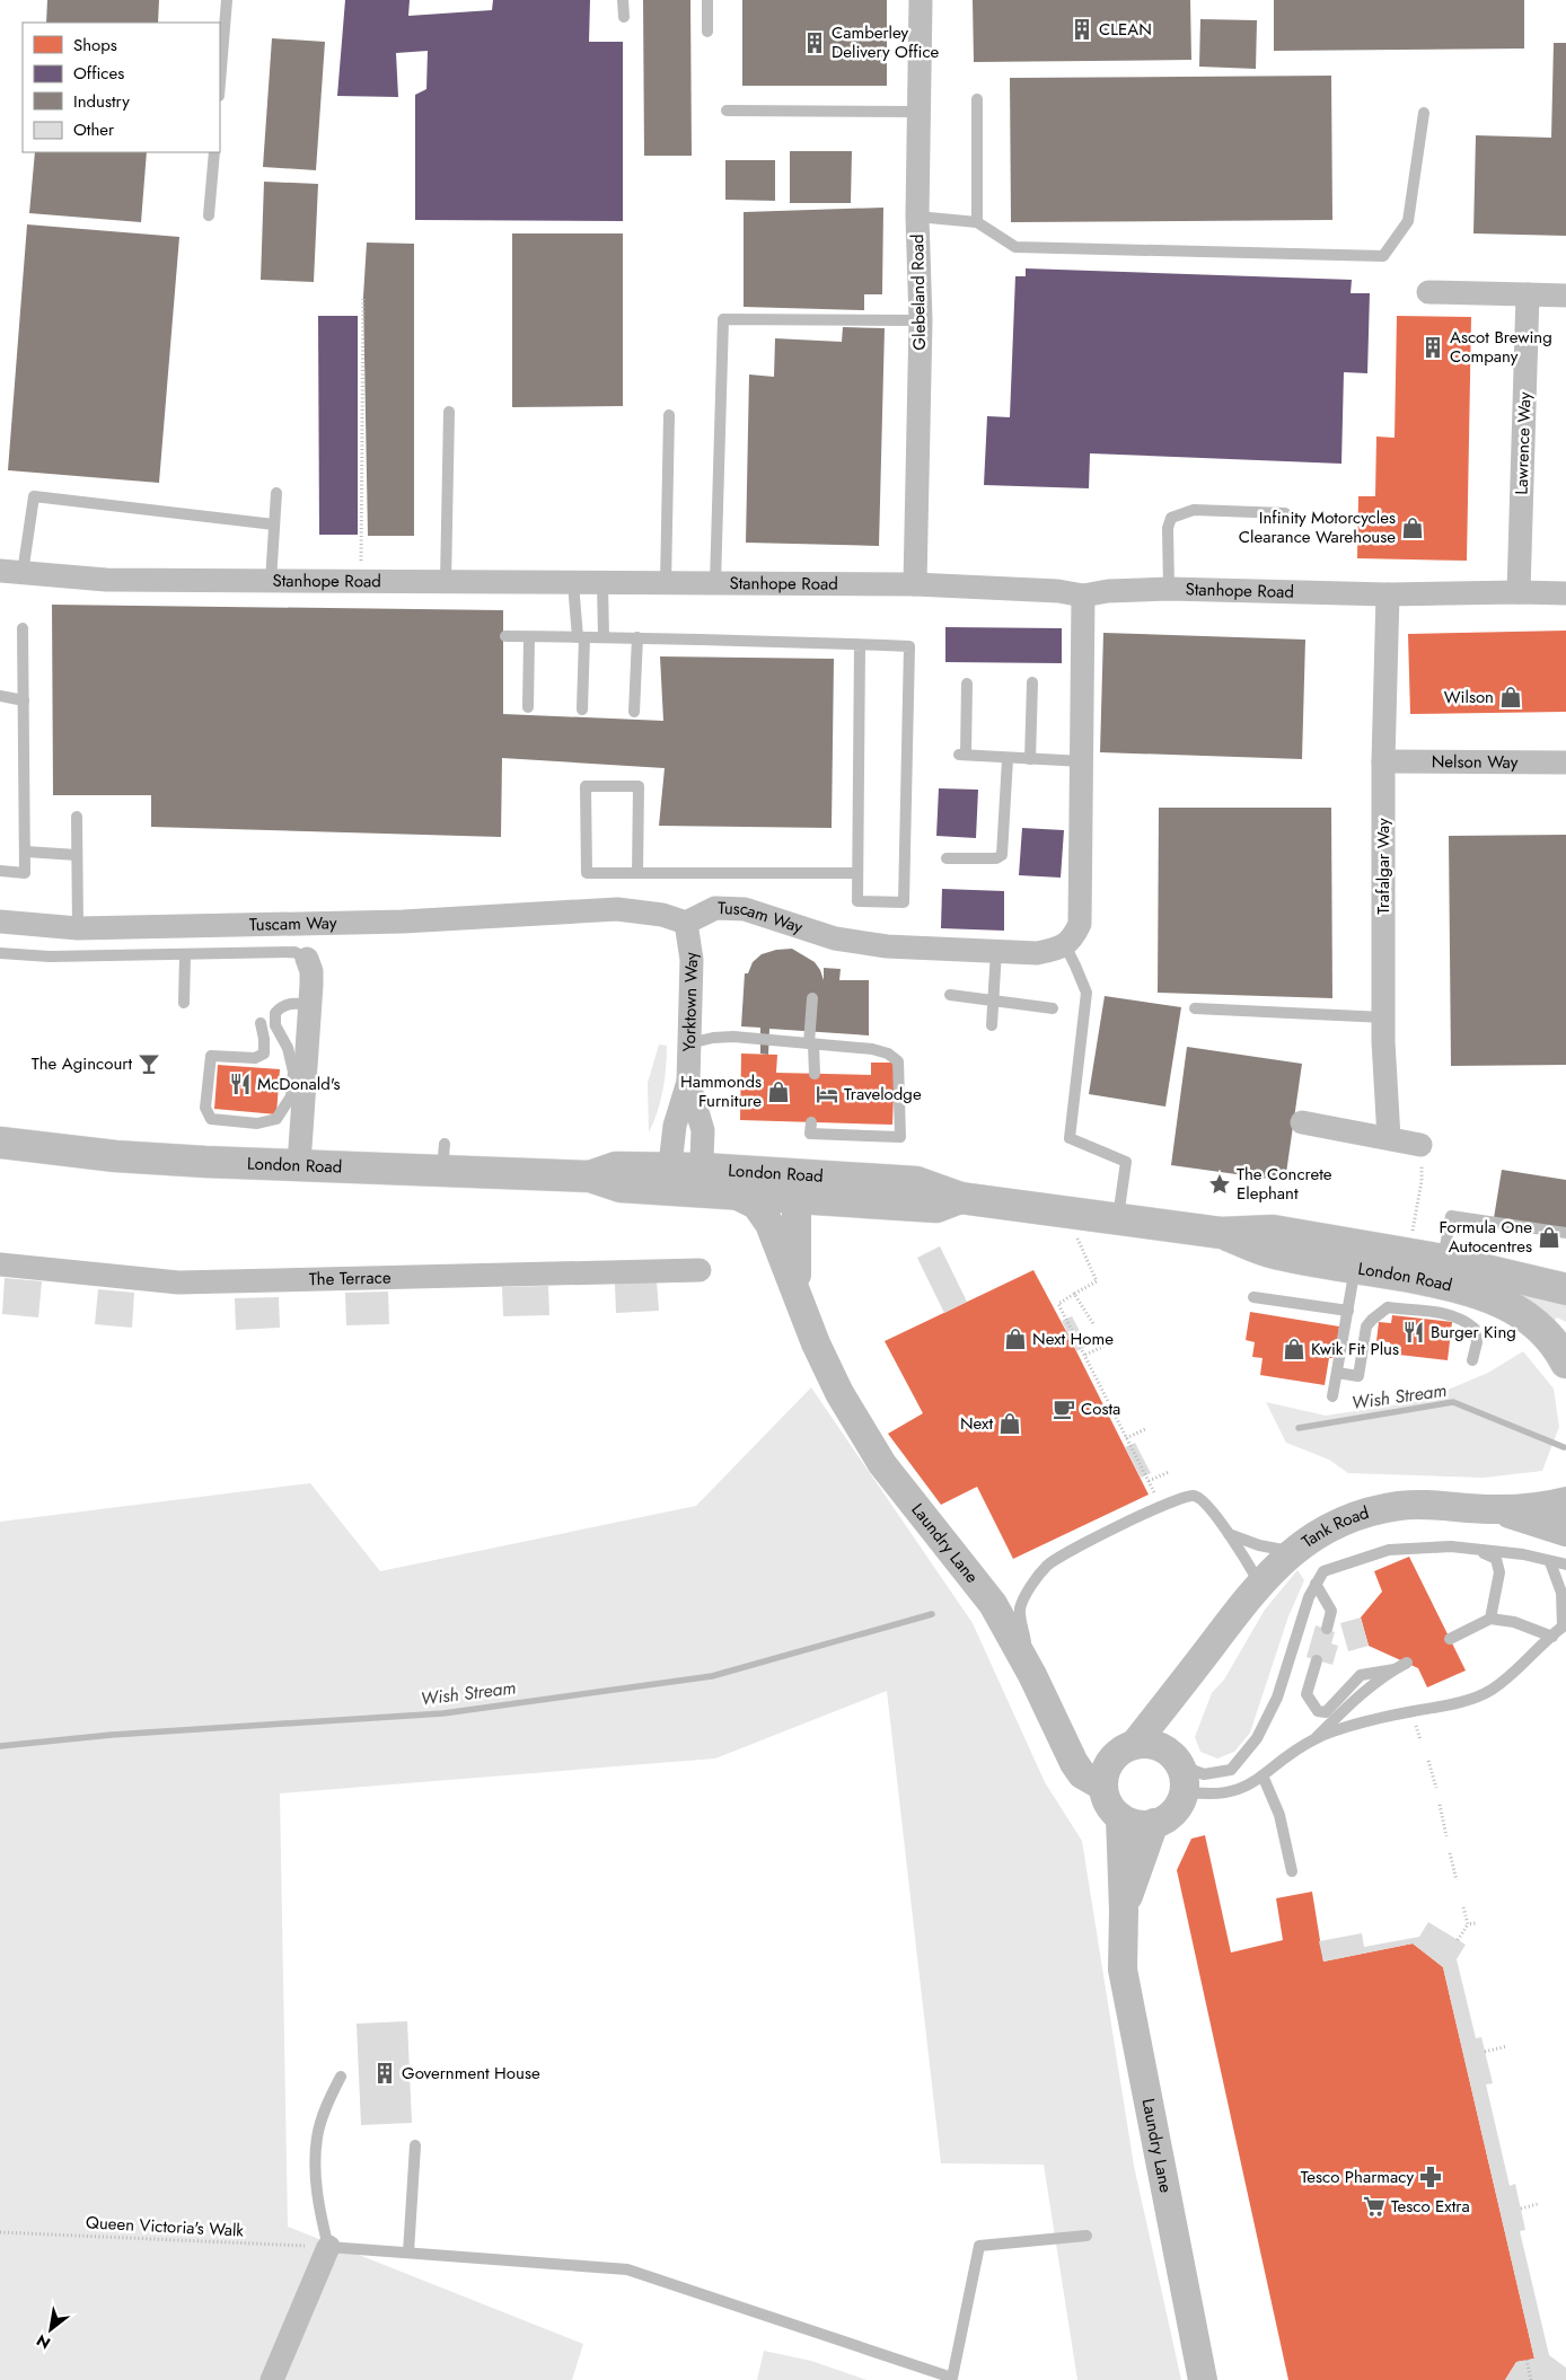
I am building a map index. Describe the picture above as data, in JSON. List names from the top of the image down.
{
  "streets": {
    "main road": ["London Road"],
    "street": [
      "Glebeland Road",
      "Lawrence Way",
      "Stanhope Road",
      "Nelson Way",
      "Trafalgar Way",
      "Tuscam Way",
      "Yorktown Way",
      "The Terrace",
      "Tank Road",
      "Laundry Lane"
    ],
    "path": ["Queen Victoria's Walk"]
  },
  "crossings": [
    ["Glebeland Road", "Stanhope Road"],
    ["Lawrence Way", "Stanhope Road"],
    ["Stanhope Road", "Trafalgar Way"],
    ["Nelson Way", "Trafalgar Way"],
    ["Tuscam Way", "Yorktown Way"],
    ["Yorktown Way", "London Road"],
    ["London Road", "Laundry Lane"],
    ["Tank Road", "Laundry Lane"]
  ],
  "water": ["Wish Stream"],
  "places": {
    "building": [
      "CLEAN",
      "Camberley Delivery Office",
      "Ascot Brewing Company",
      "Government House"
    ],
    "shop": [
      "Infinity Motorcycles Clearance Warehouse",
      "Wilson",
      "Hammonds Furniture",
      "Formula One Autocentres",
      "Next Home",
      "Kwik Fit Plus",
      "Next"
    ],
    "bar": ["The Agincourt"],
    "restaurant": ["McDonald's", "Burger King"],
    "hotel": ["Travelodge"],
    "place": ["The Concrete Elephant"],
    "cafe": ["Costa"],
    "pharmacy": ["Tesco Pharmacy"],
    "supermarket": ["Tesco Extra"]
  },
  "legend": [
    "Shops",
    "Offices",
    "Industry",
    "Other"
  ],
  "north": "bottom left"
}
